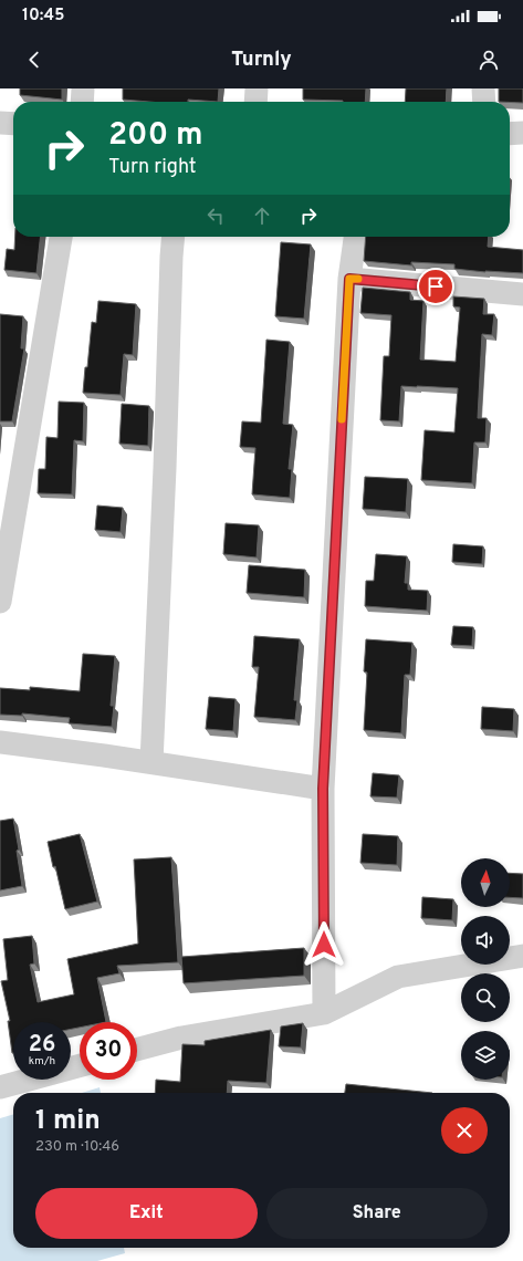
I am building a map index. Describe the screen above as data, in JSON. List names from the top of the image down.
{
  "north": "top",
  "page": {
    "status": "10:45",
    "header": "Turnly",
    "turn": ["200 m", "Turn right"],
    "speed": "26 km/h",
    "limit": "30",
    "heading": ["1 min", "230 m · 10:46"],
    "buttons": ["Exit", "Share"]
  }
}
